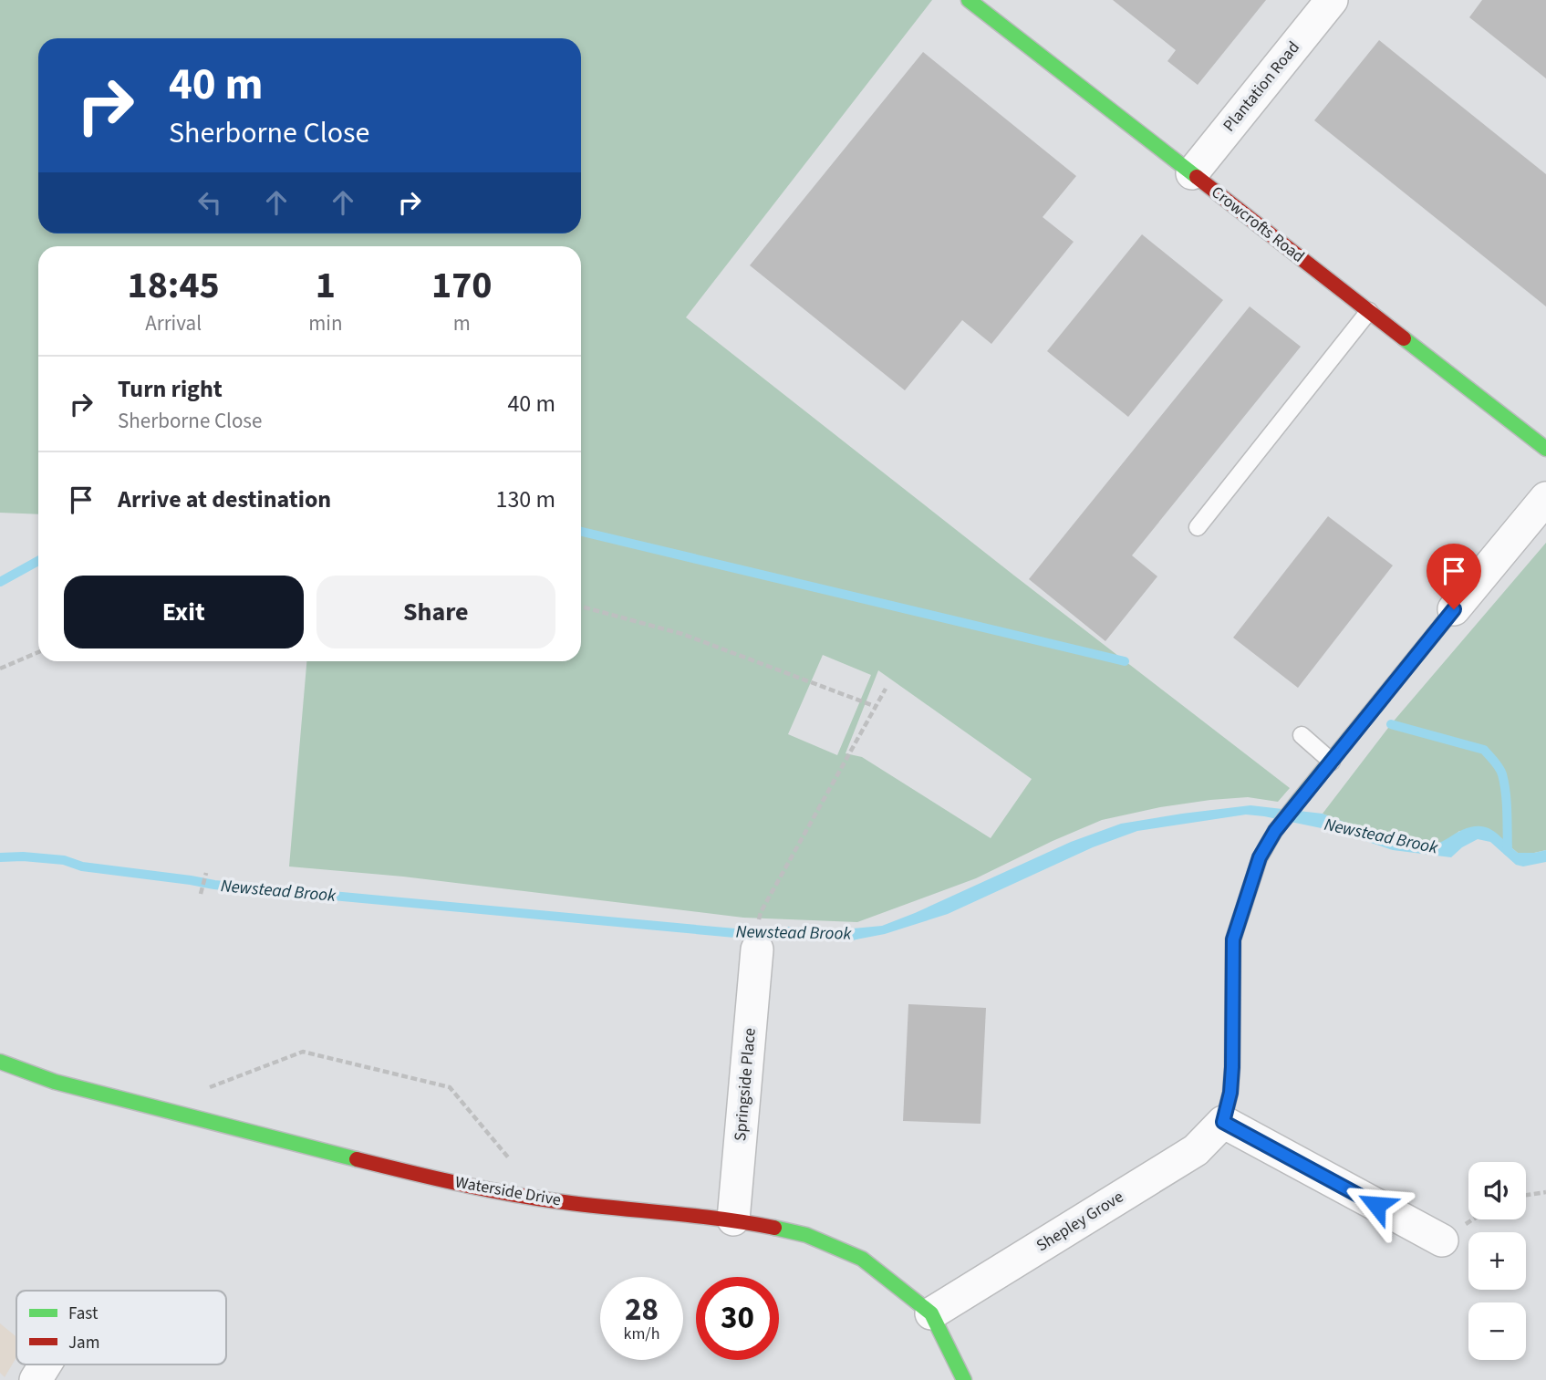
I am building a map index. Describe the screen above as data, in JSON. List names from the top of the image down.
{
  "streets": {
    "street": [
      "Plantation Road",
      "Crowcrofts Road",
      "Springside Place",
      "Waterside Drive",
      "Shepley Grove"
    ]
  },
  "crossings": [
    ["Plantation Road", "Crowcrofts Road"],
    ["Springside Place", "Waterside Drive"],
    ["Waterside Drive", "Shepley Grove"]
  ],
  "water": ["Newstead Brook"],
  "legend": ["Fast", "Jam"],
  "page": {
    "turn": ["40 m", "Sherborne Close"],
    "eta": [
      "18:45",
      "Arrival",
      "1",
      "min",
      "170",
      "m"
    ],
    "list": [
      {
        "name": "Turn right",
        "note": "Sherborne Close",
        "value": "40 m"
      },
      {
        "name": "Arrive at destination",
        "value": "130 m"
      }
    ],
    "buttons": ["Exit", "Share"],
    "map_buttons": ["+", "−"],
    "speed": "28 km/h",
    "limit": "30"
  }
}
